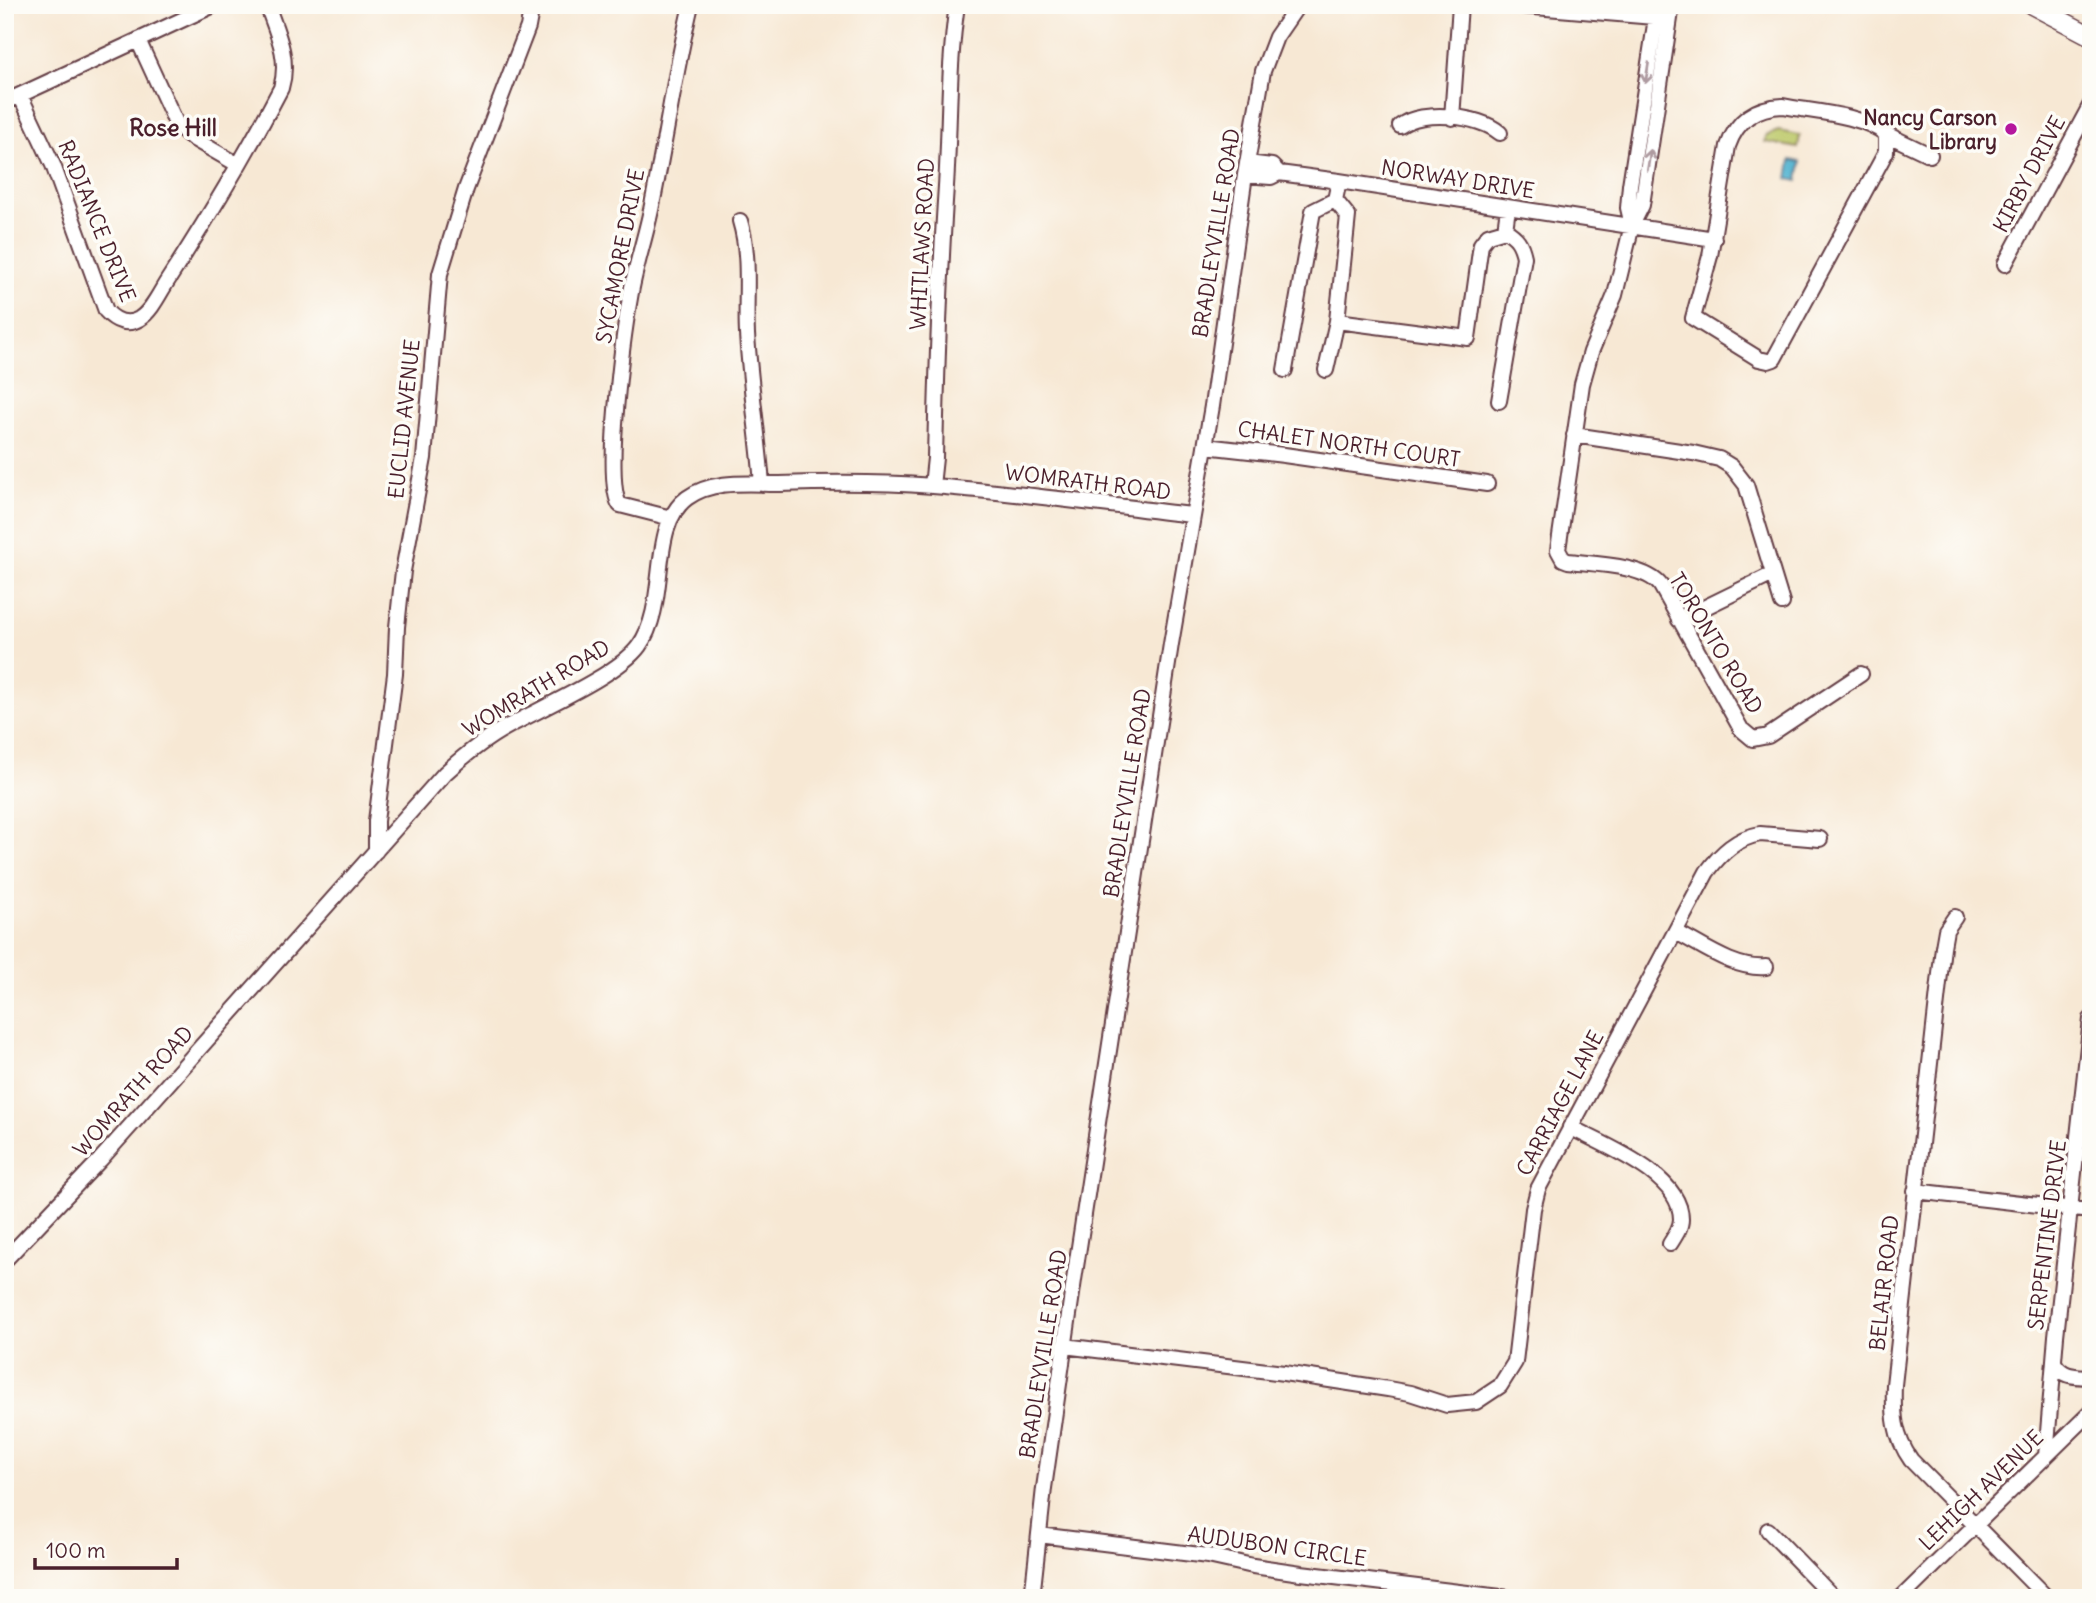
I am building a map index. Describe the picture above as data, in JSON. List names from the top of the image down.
{
  "streets": {
    "street": [
      "KIRBY DRIVE",
      "NORWAY DRIVE",
      "RADIANCE DRIVE",
      "BRADLEYVILLE ROAD",
      "WHITLAWS ROAD",
      "SYCAMORE DRIVE",
      "EUCLID AVENUE",
      "CHALET NORTH COURT",
      "WOMRATH ROAD",
      "TORONTO ROAD",
      "CARRIAGE LANE",
      "SERPENTINE DRIVE",
      "BELAIR ROAD",
      "LEHIGH AVENUE",
      "AUDUBON CIRCLE"
    ]
  },
  "crossings": [
    ["NORWAY DRIVE", "BRADLEYVILLE ROAD"],
    ["BRADLEYVILLE ROAD", "CHALET NORTH COURT"],
    ["BRADLEYVILLE ROAD", "WOMRATH ROAD"],
    ["BRADLEYVILLE ROAD", "CARRIAGE LANE"],
    ["BRADLEYVILLE ROAD", "AUDUBON CIRCLE"],
    ["WHITLAWS ROAD", "WOMRATH ROAD"],
    ["SYCAMORE DRIVE", "WOMRATH ROAD"],
    ["EUCLID AVENUE", "WOMRATH ROAD"],
    ["SERPENTINE DRIVE", "LEHIGH AVENUE"],
    ["BELAIR ROAD", "LEHIGH AVENUE"]
  ],
  "districts": ["Rose Hill"],
  "places": ["Nancy Carson Library"],
  "scale_bar": "100 m"
}
